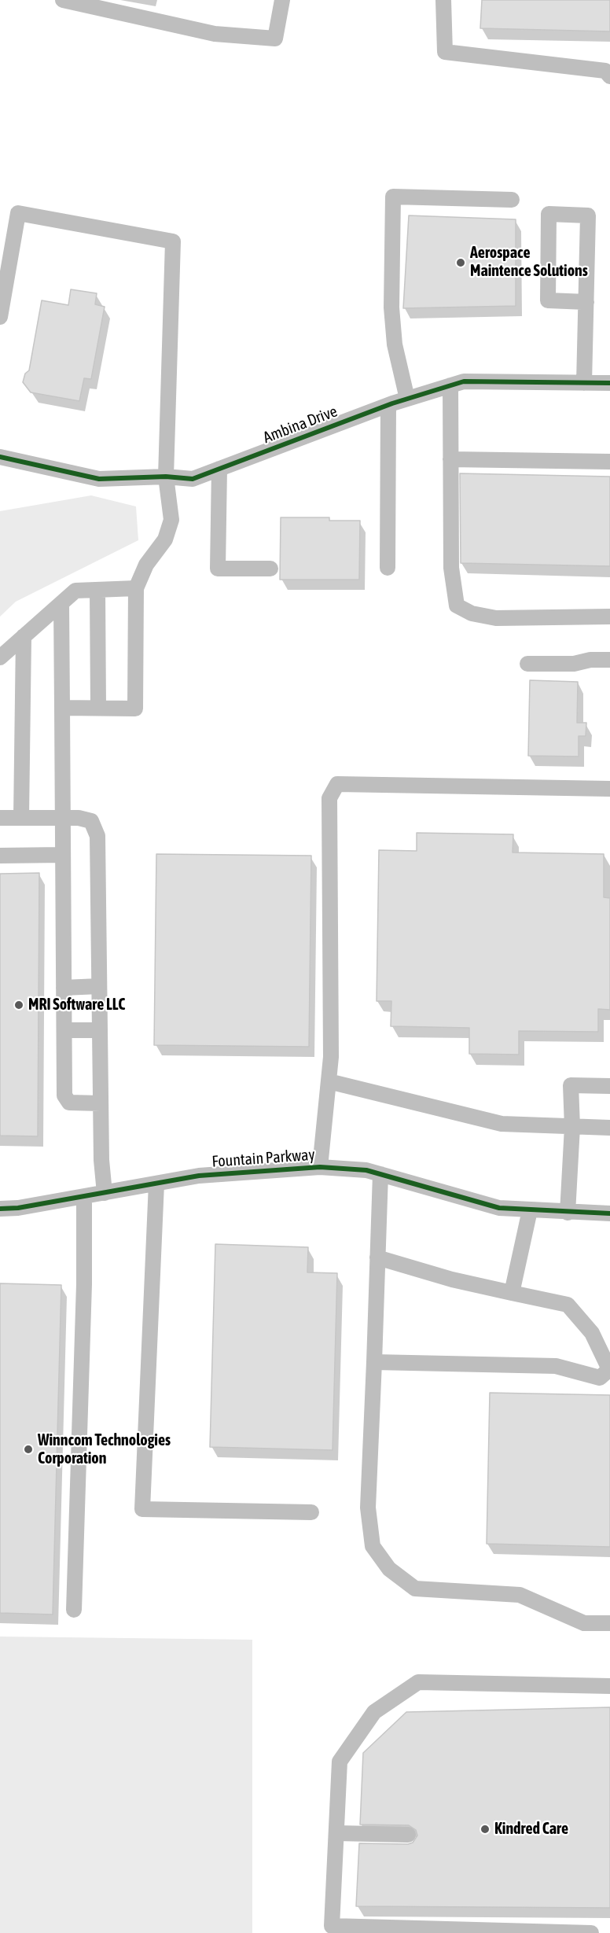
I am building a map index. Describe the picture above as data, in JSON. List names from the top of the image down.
{
  "streets": {
    "street": ["Ambina Drive", "Fountain Parkway"]
  },
  "places": [
    "Aerospace Maintence Solutions",
    "MRI Software LLC",
    "Winncom Technologies Corporation",
    "Kindred Care"
  ]
}
